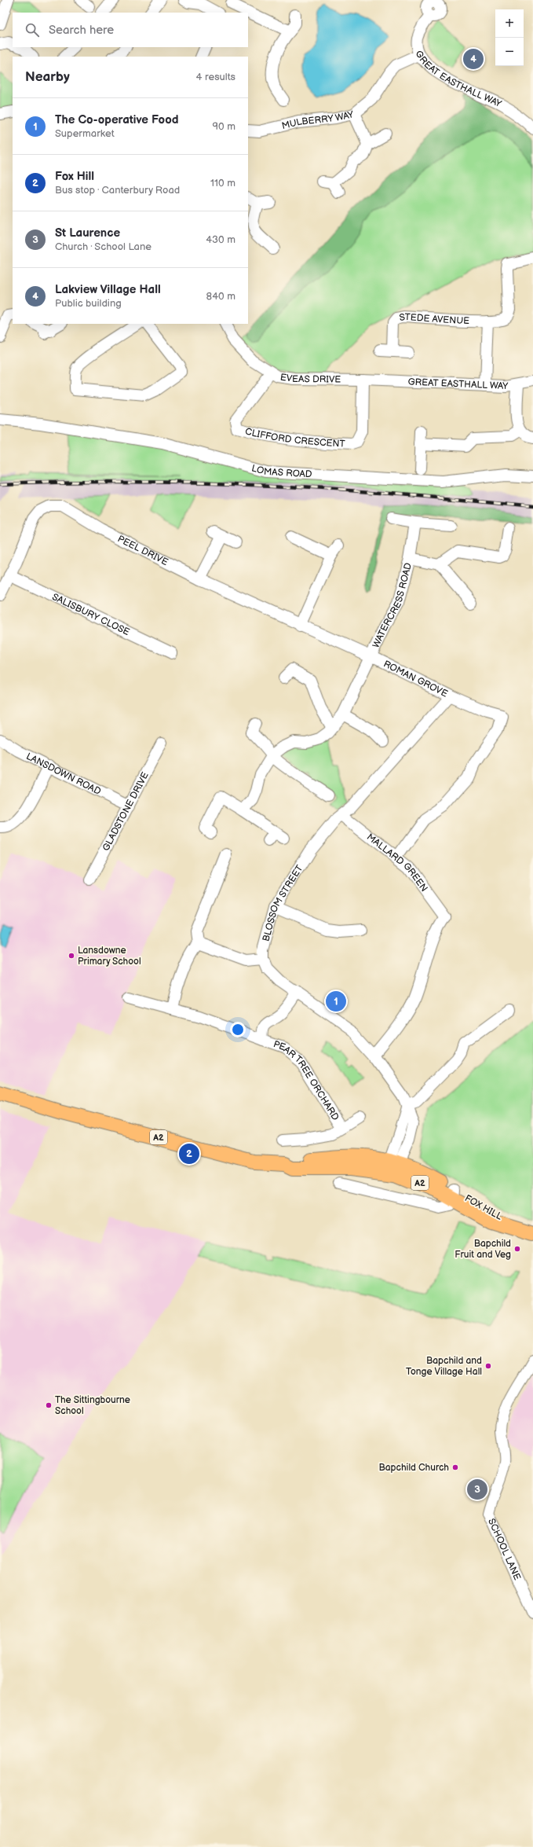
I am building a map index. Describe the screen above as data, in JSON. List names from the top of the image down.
{
  "streets": {
    "main road": ["A2", "FOX HILL"],
    "street": [
      "GREAT EASTHALL WAY",
      "MULBERRY WAY",
      "STEDE AVENUE",
      "EVEAS DRIVE",
      "CLIFFORD CRESCENT",
      "LOMAS ROAD",
      "PEEL DRIVE",
      "WATERCRESS ROAD",
      "SALISBURY CLOSE",
      "ROMAN GROVE",
      "LANSDOWN ROAD",
      "GLADSTONE DRIVE",
      "MALLARD GREEN",
      "BLOSSOM STREET",
      "PEAR TREE ORCHARD",
      "SCHOOL LANE"
    ]
  },
  "crossings": [
    ["GREAT EASTHALL WAY", "MULBERRY WAY"],
    ["GREAT EASTHALL WAY", "EVEAS DRIVE"],
    ["EVEAS DRIVE", "CLIFFORD CRESCENT"],
    ["PEEL DRIVE", "SALISBURY CLOSE"],
    ["PEEL DRIVE", "ROMAN GROVE"],
    ["WATERCRESS ROAD", "ROMAN GROVE"],
    ["ROMAN GROVE", "MALLARD GREEN"],
    ["ROMAN GROVE", "BLOSSOM STREET"],
    ["LANSDOWN ROAD", "GLADSTONE DRIVE"],
    ["MALLARD GREEN", "BLOSSOM STREET"]
  ],
  "places": [
    "Lansdowne Primary School",
    "Bapchild Fruit and Veg",
    "Bapchild and Tonge Village Hall",
    "The Sittingbourne School",
    "Bapchild Church"
  ],
  "page": {
    "map_buttons": ["+", "−"],
    "search": "Search here",
    "pins": [
      "4",
      "1",
      "2",
      "3"
    ],
    "heading": ["Nearby", "4 results"],
    "list": [
      {
        "mark": "1",
        "name": "The Co-operative Food",
        "note": "Supermarket",
        "value": "90 m"
      },
      {
        "mark": "2",
        "name": "Fox Hill",
        "note": "Bus stop · Canterbury Road",
        "value": "110 m"
      },
      {
        "mark": "3",
        "name": "St Laurence",
        "note": "Church · School Lane",
        "value": "430 m"
      },
      {
        "mark": "4",
        "name": "Lakview Village Hall",
        "note": "Public building",
        "value": "840 m"
      }
    ]
  }
}
